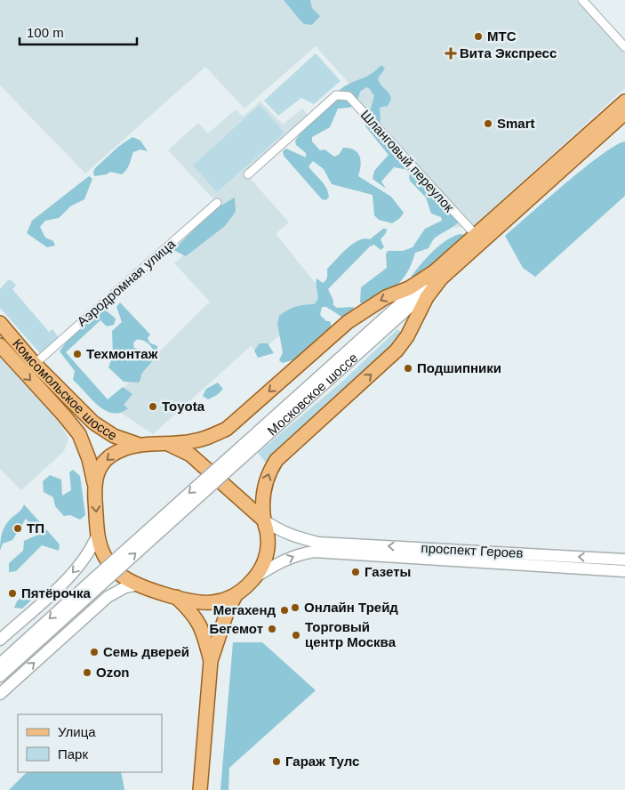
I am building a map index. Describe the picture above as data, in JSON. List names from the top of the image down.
{
  "streets": {
    "main road": ["Комсомольское шоссе", "Московское шоссе", "проспект Героев"],
    "street": ["Шланговый переулок", "Аэродромная улица"]
  },
  "crossings": [
    ["Шланговый переулок", "Московское шоссе"],
    ["Аэродромная улица", "Комсомольское шоссе"]
  ],
  "places": {
    "other": [
      "МТС",
      "Smart",
      "Техмонтаж",
      "Подшипники",
      "Toyota",
      "ТП",
      "Газеты",
      "Пятёрочка",
      "Онлайн Трейд",
      "Мегахенд",
      "Бегемот",
      "Торговый центр Москва",
      "Семь дверей",
      "Ozon",
      "Гараж Тулс"
    ],
    "health": ["Вита Экспресс"]
  },
  "legend": ["Улица", "Парк"],
  "scale_bar": "100 m"
}
